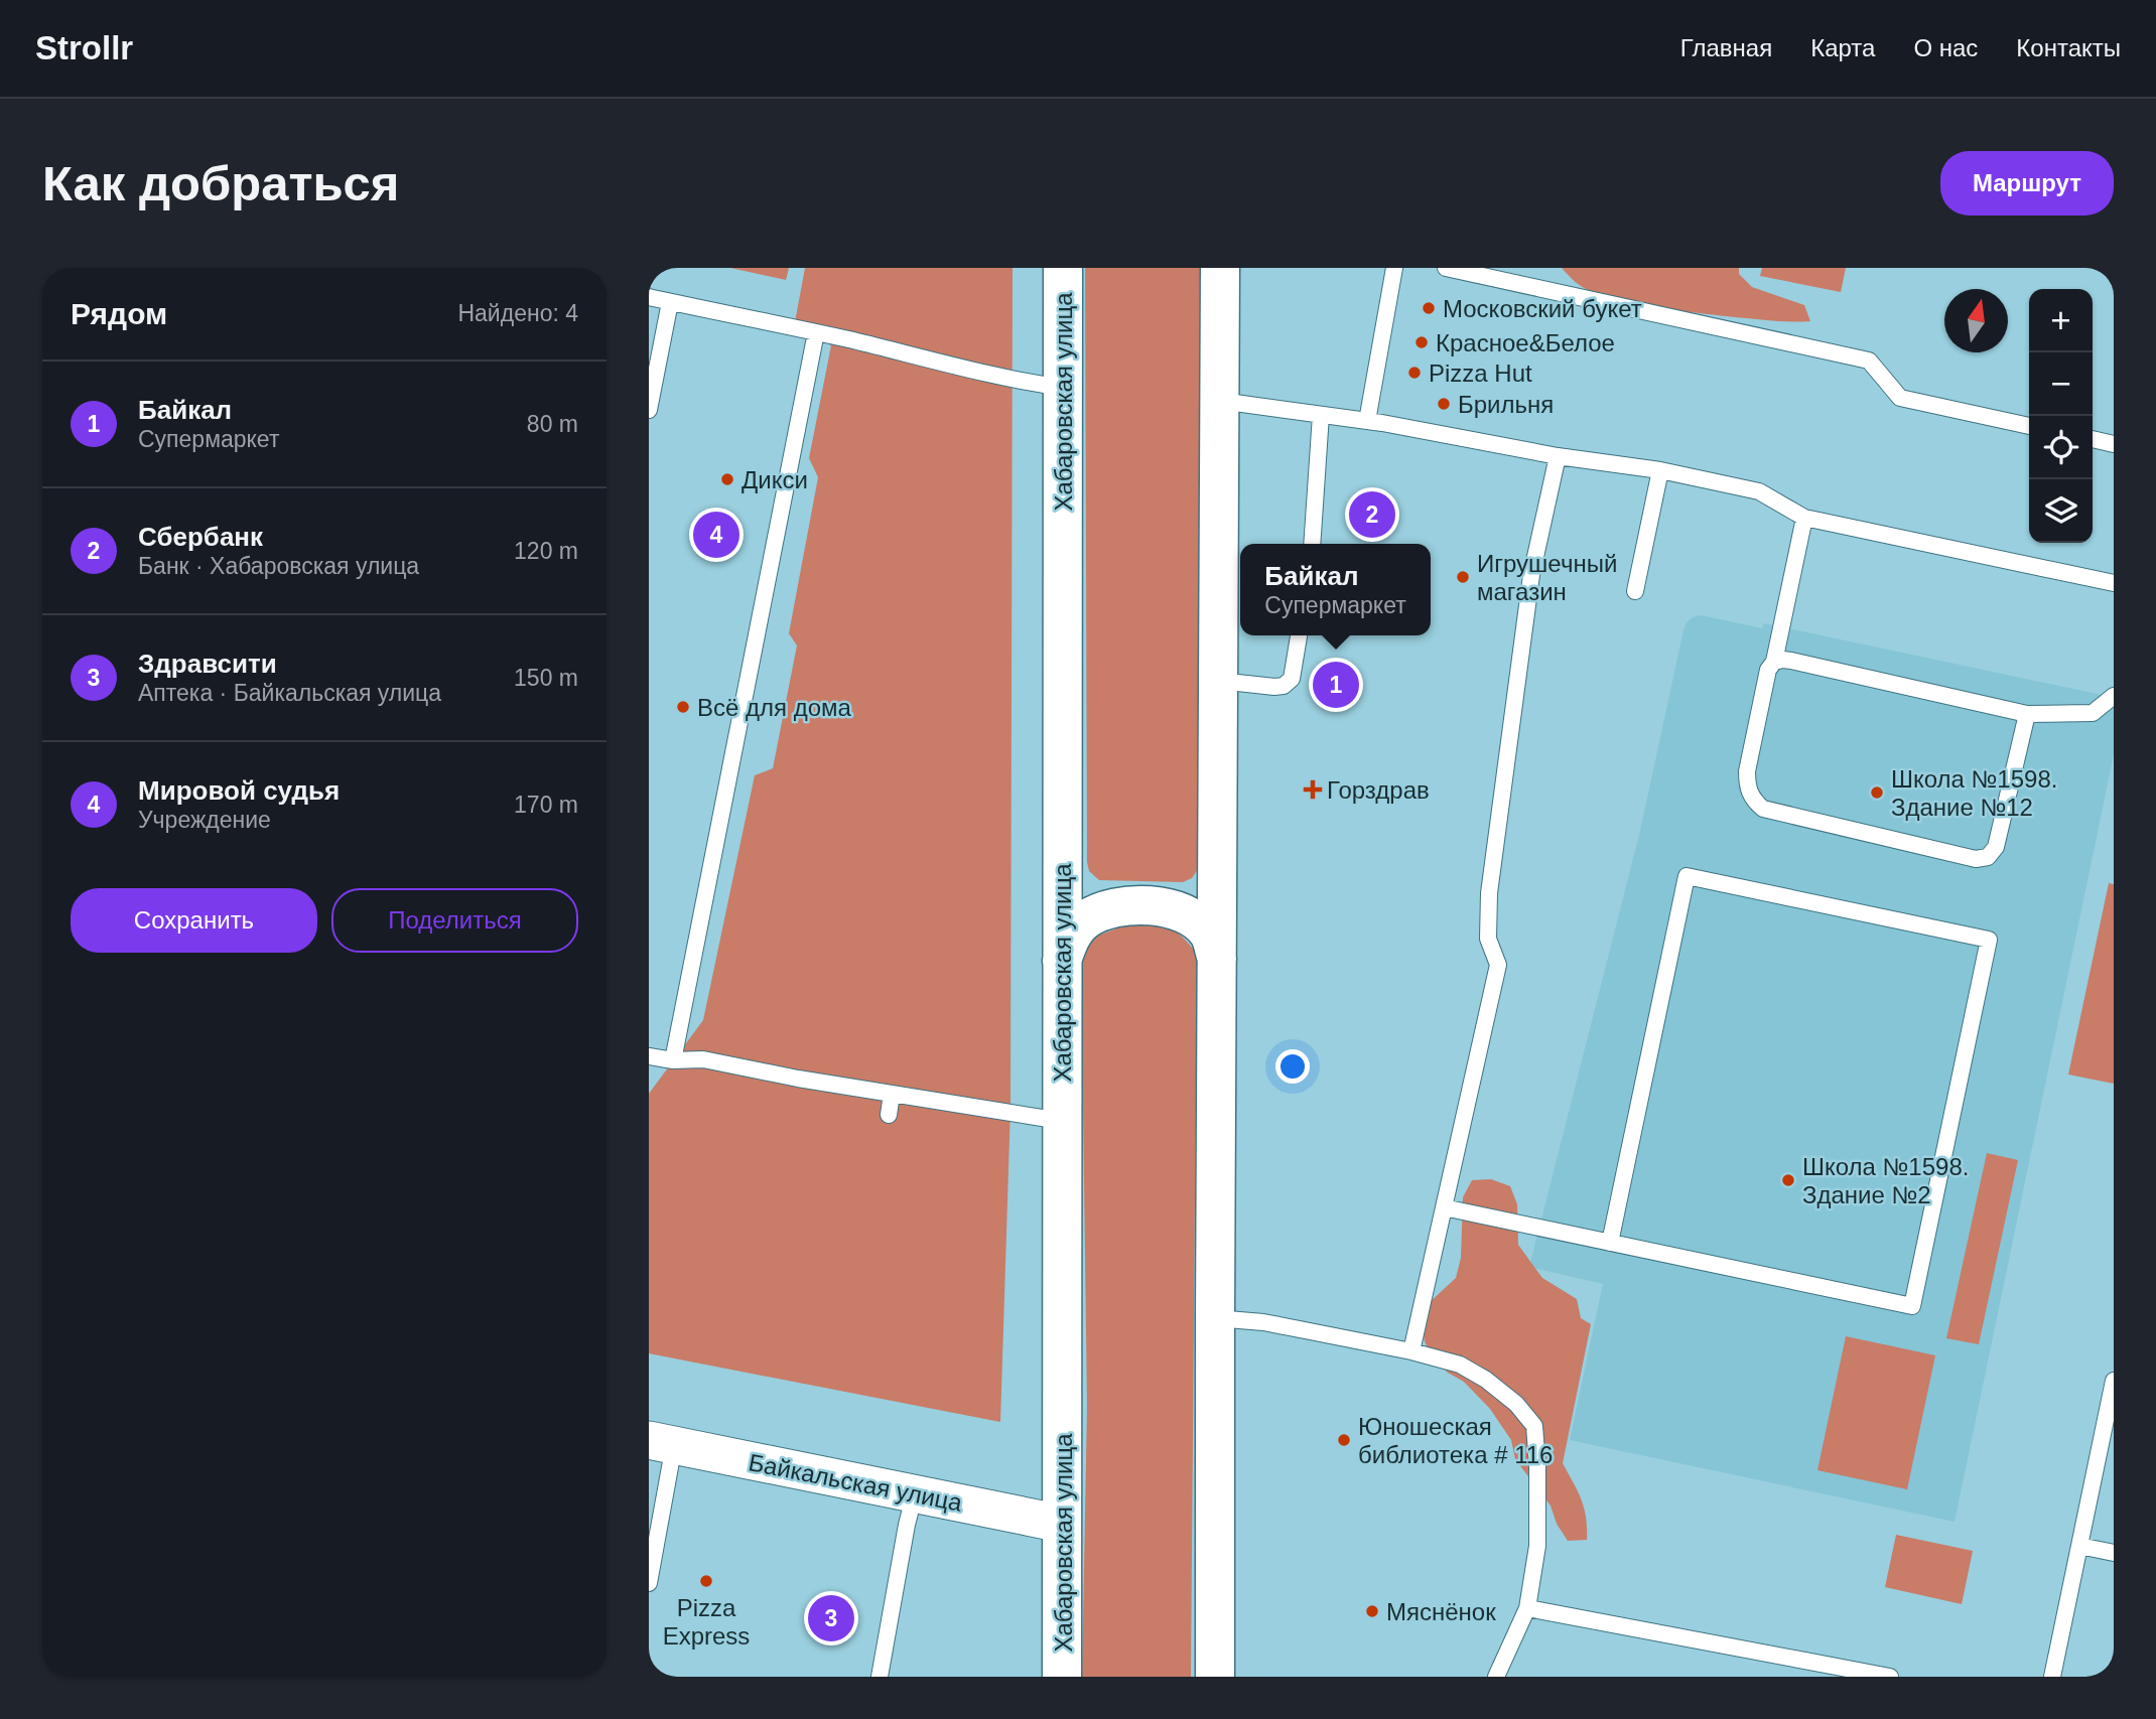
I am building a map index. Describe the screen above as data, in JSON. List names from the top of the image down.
{
  "streets": {
    "main road": ["Хабаровская улица"],
    "street": ["Байкальская улица"]
  },
  "crossings": [
    ["Хабаровская улица", "Байкальская улица"]
  ],
  "places": {
    "other": [
      "Московский букет",
      "Красное&Белое",
      "Pizza Hut",
      "Брильня",
      "Дикси",
      "Игрушечный магазин",
      "Всё для дома",
      "Школа №1598. Здание №12",
      "Школа №1598. Здание №2",
      "Юношеская библиотека # 116",
      "Pizza Express",
      "Мяснёнок"
    ],
    "health": ["Горздрав"]
  },
  "north": "top",
  "page": {
    "header": "Strollr",
    "nav": [
      "Главная",
      "Карта",
      "О нас",
      "Контакты"
    ],
    "buttons": [
      "Маршрут",
      ["Сохранить", "Поделиться"]
    ],
    "title": "Как добраться",
    "heading": ["Рядом", "Найдено: 4"],
    "map_buttons": ["+", "−"],
    "list": [
      {
        "mark": "1",
        "name": "Байкал",
        "note": "Супермаркет",
        "value": "80 m"
      },
      {
        "mark": "2",
        "name": "Сбербанк",
        "note": "Банк · Хабаровская улица",
        "value": "120 m"
      },
      {
        "mark": "3",
        "name": "Здравсити",
        "note": "Аптека · Байкальская улица",
        "value": "150 m"
      },
      {
        "mark": "4",
        "name": "Мировой судья",
        "note": "Учреждение",
        "value": "170 m"
      }
    ],
    "pins": [
      "2",
      "4",
      "1",
      "3"
    ],
    "popup": ["Байкал", "Супермаркет"]
  }
}
